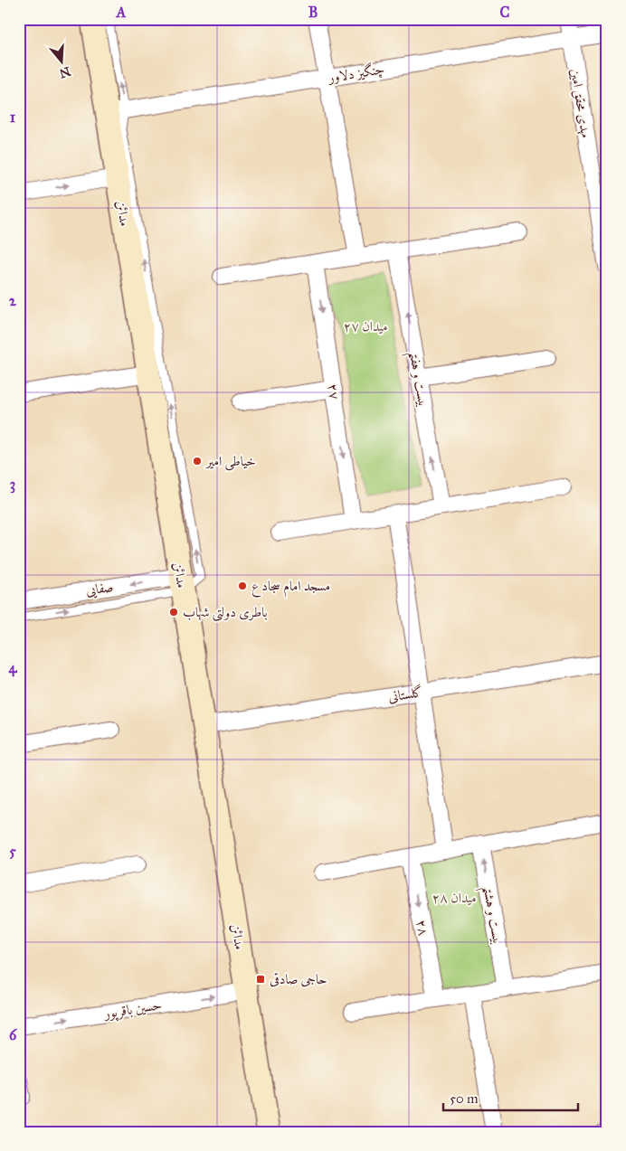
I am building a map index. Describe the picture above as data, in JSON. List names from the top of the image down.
{
  "streets": {
    "main road": ["مدائن"],
    "street": [
      "چنگیز دلاور",
      "مهدی محقق امین",
      "بیست و هفتم",
      "۲۷",
      "صفایی",
      "گلستانی",
      "بیست و هشتم",
      "۲۸",
      "حسین باقرپور"
    ]
  },
  "crossings": [
    ["چنگیز دلاور", "مهدی محقق امین"],
    ["چنگیز دلاور", "مدائن"],
    ["مدائن", "صفایی"],
    ["مدائن", "گلستانی"],
    ["مدائن", "حسین باقرپور"]
  ],
  "one_way": [
    "بیست و هفتم",
    "۲۷",
    "بیست و هشتم",
    "۲۸"
  ],
  "parks": ["میدان ۲۷", "میدان ۲۸"],
  "places": {
    "other": ["خیاطی امیر", "مسجد امام سجاد ع", "باطری دولتی شهاب"],
    "transit": ["حاجی صادقی"]
  },
  "scale_bar": "50 m",
  "north": "bottom",
  "grid": {
    "columns": ["A", "B", "C"],
    "rows": [
      "1",
      "2",
      "3",
      "4",
      "5",
      "6"
    ]
  }
}
